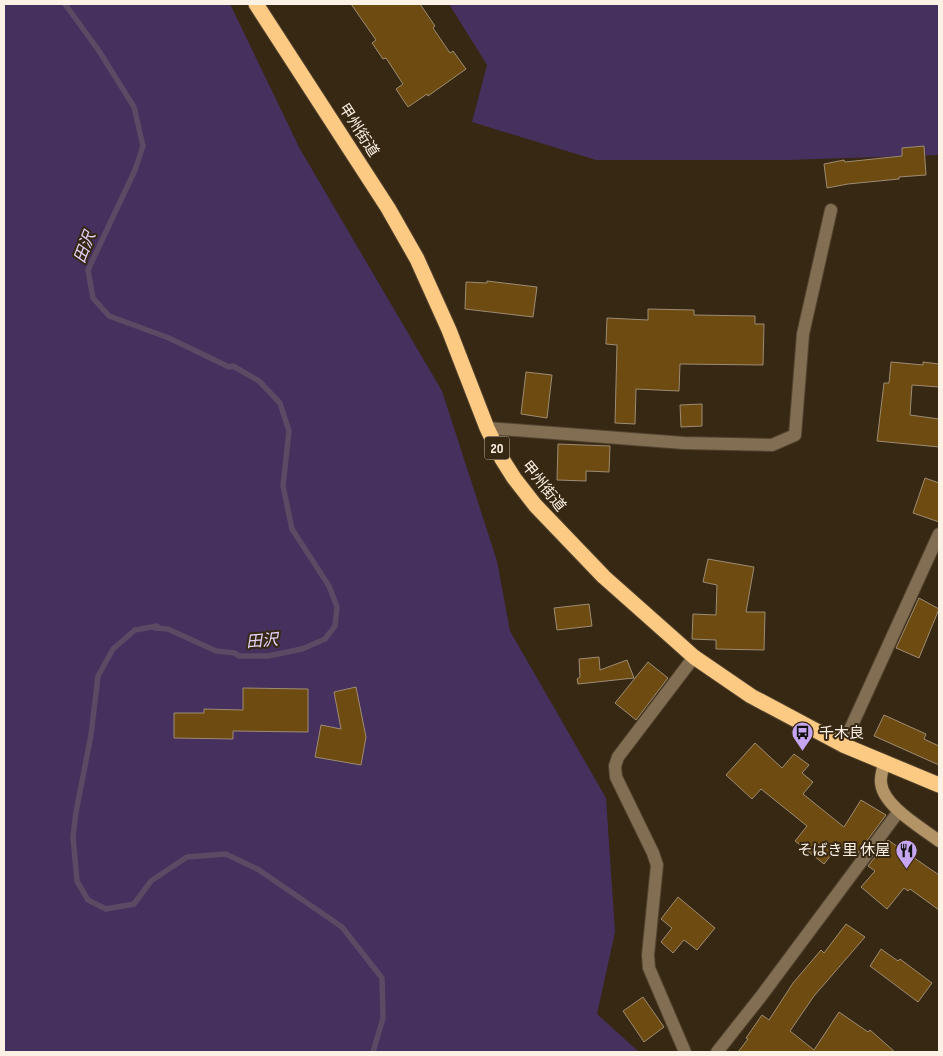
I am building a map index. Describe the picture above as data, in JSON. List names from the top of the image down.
{
  "streets": {
    "highway": ["甲州街道", "20"]
  },
  "water": ["田沢"],
  "places": {
    "bus stop": ["千木良"],
    "restaurant": ["そばき里 休屋"]
  }
}
